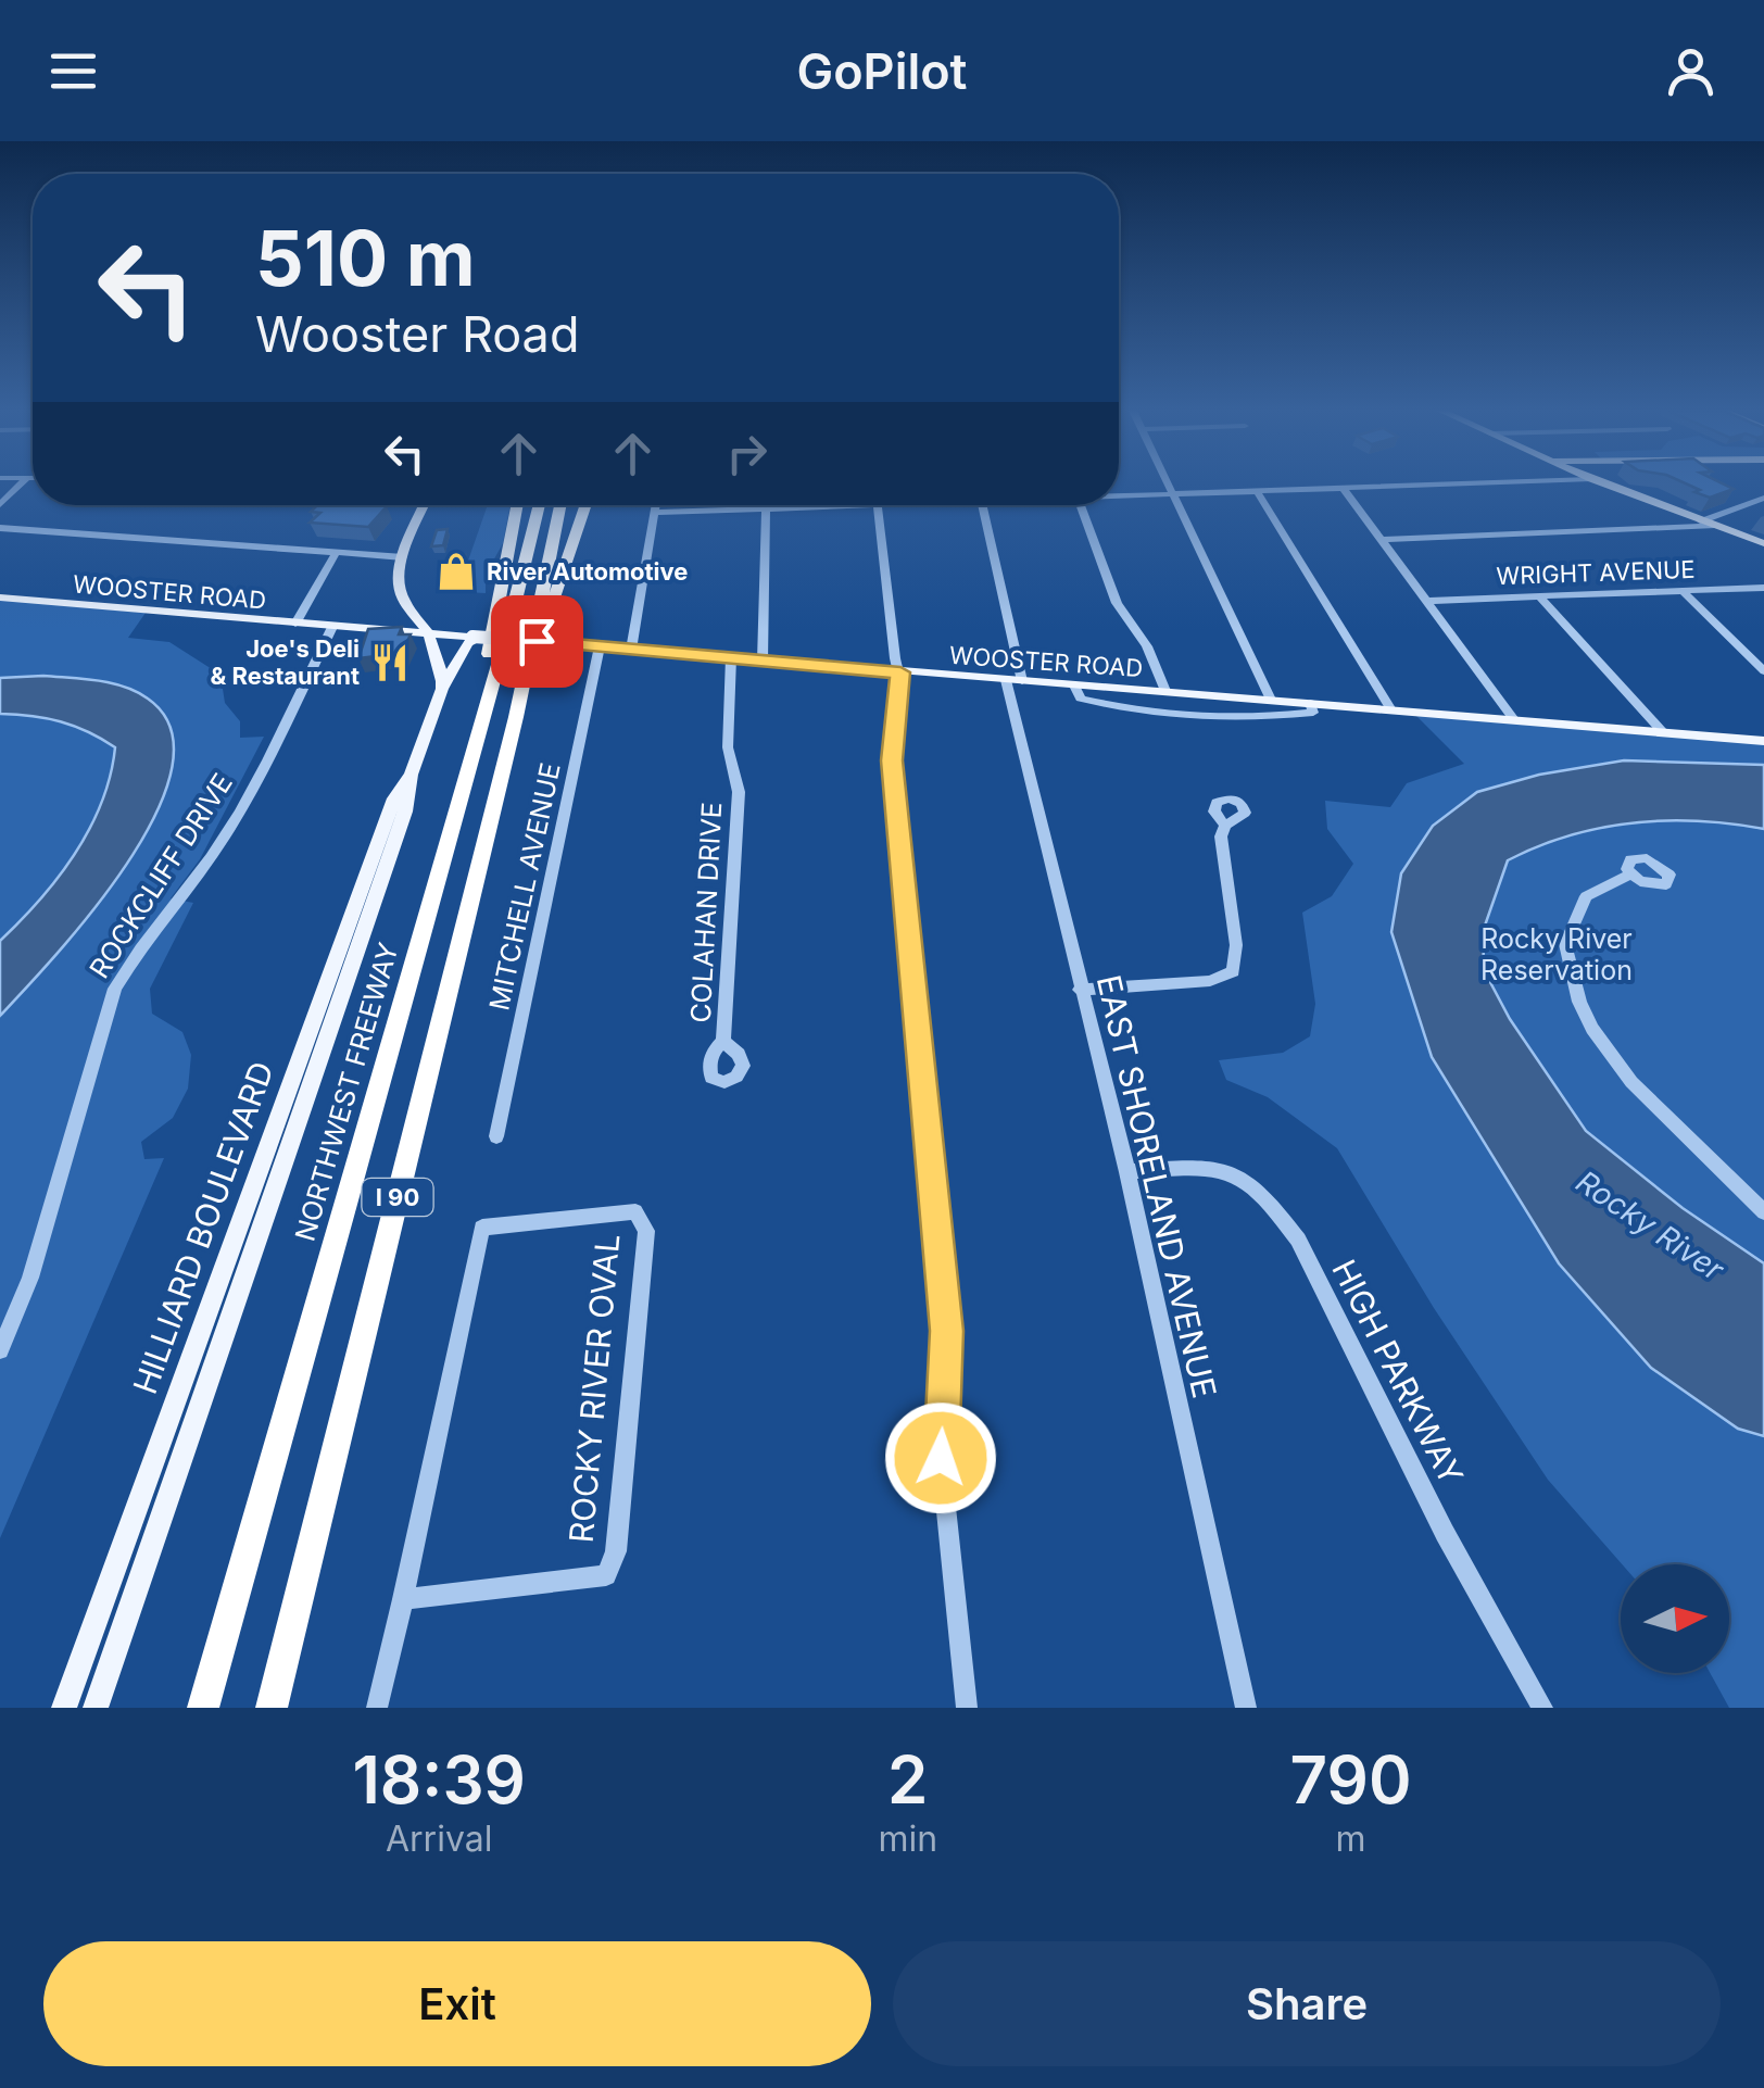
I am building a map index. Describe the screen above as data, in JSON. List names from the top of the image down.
{
  "streets": {
    "highway": ["NORTHWEST FREEWAY", "I 90"],
    "main road": ["WOOSTER ROAD", "HILLIARD BOULEVARD"],
    "street": [
      "WRIGHT AVENUE",
      "ROCKCLIFF DRIVE",
      "MITCHELL AVENUE",
      "COLAHAN DRIVE",
      "EAST SHORELAND AVENUE",
      "HIGH PARKWAY",
      "ROCKY RIVER OVAL"
    ]
  },
  "crossings": [
    ["WOOSTER ROAD", "ROCKCLIFF DRIVE"],
    ["WOOSTER ROAD", "MITCHELL AVENUE"],
    ["WOOSTER ROAD", "COLAHAN DRIVE"],
    ["WOOSTER ROAD", "EAST SHORELAND AVENUE"],
    ["WOOSTER ROAD", "HILLIARD BOULEVARD"],
    ["EAST SHORELAND AVENUE", "HIGH PARKWAY"]
  ],
  "water": ["Rocky River"],
  "parks": ["Rocky River Reservation"],
  "places": {
    "shop": ["River Automotive"],
    "restaurant": ["Joe's Deli & Restaurant"]
  },
  "north": "right",
  "page": {
    "header": "GoPilot",
    "turn": ["510 m", "Wooster Road"],
    "eta": [
      "18:39",
      "Arrival",
      "2",
      "min",
      "790",
      "m"
    ],
    "buttons": ["Exit", "Share"]
  }
}
